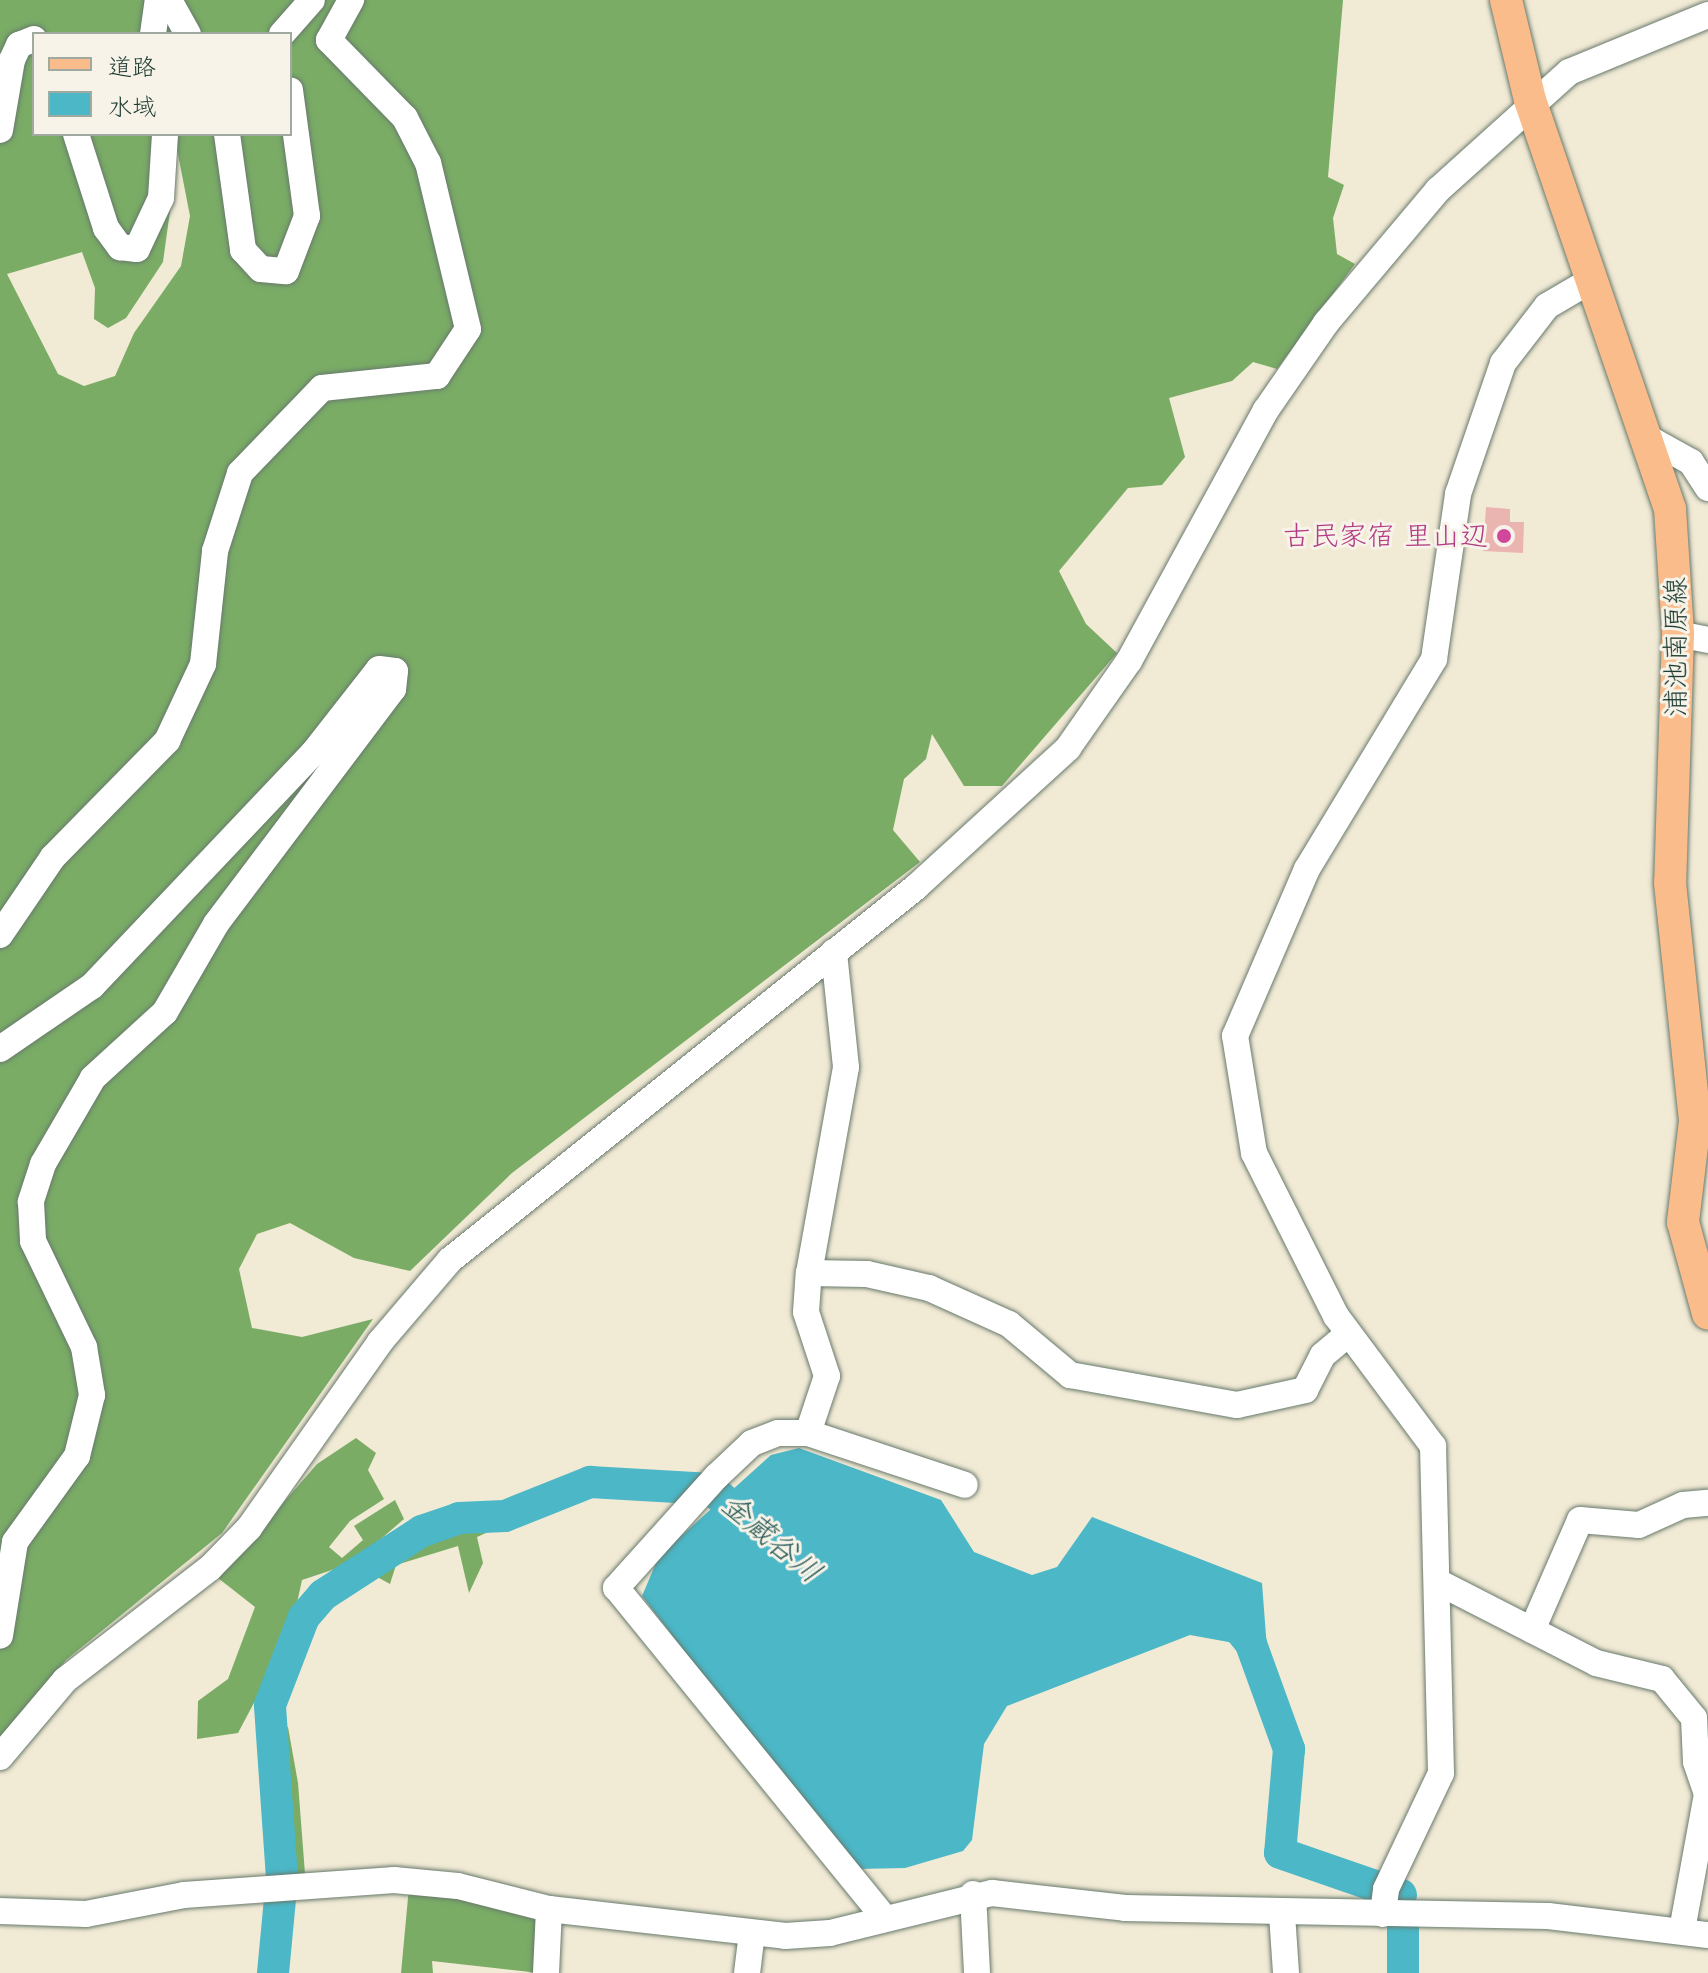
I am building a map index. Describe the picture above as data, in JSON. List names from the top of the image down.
{
  "streets": {
    "main road": ["浦池南原線"]
  },
  "water": ["金蔵谷川"],
  "places": ["古民家宿 里山辺"],
  "legend": ["道路", "水域"]
}
